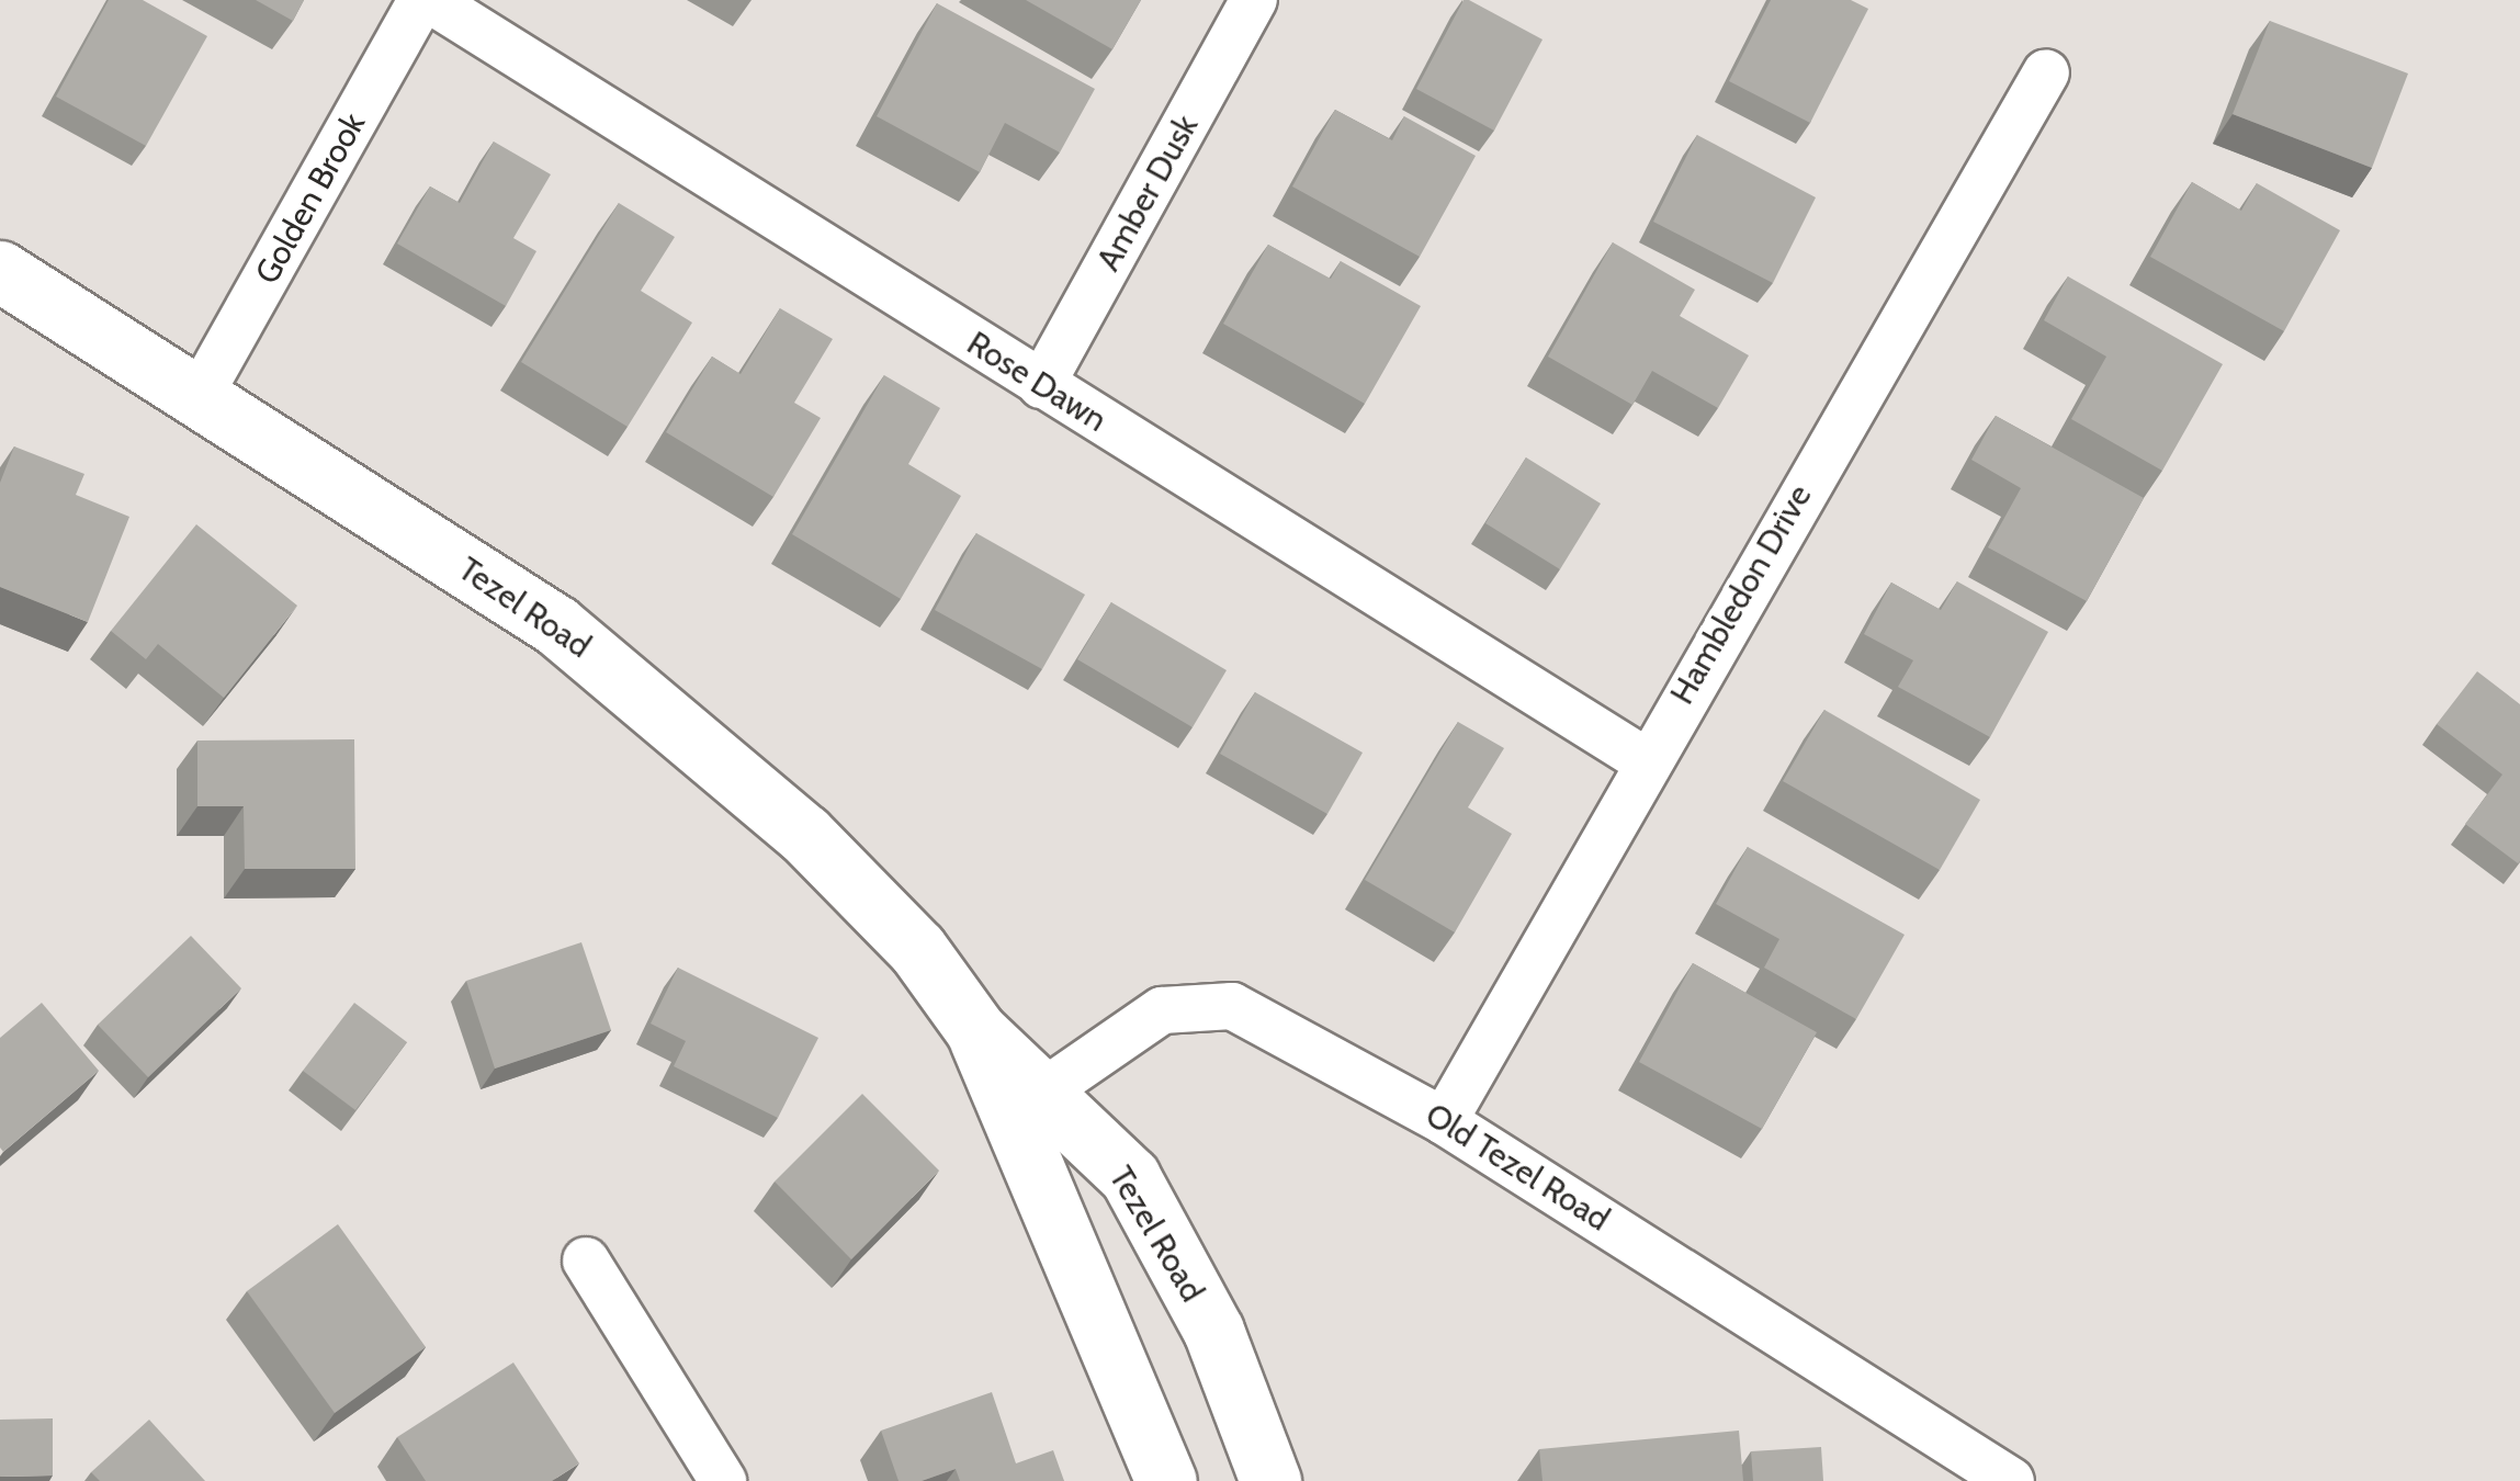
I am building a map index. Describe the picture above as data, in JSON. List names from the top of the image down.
{
  "streets": {
    "main road": ["Tezel Road"],
    "street": [
      "Amber Dusk",
      "Golden Brook",
      "Rose Dawn",
      "Hambledon Drive",
      "Old Tezel Road"
    ]
  },
  "crossings": [
    ["Amber Dusk", "Rose Dawn"],
    ["Golden Brook", "Tezel Road"],
    ["Rose Dawn", "Hambledon Drive"],
    ["Hambledon Drive", "Old Tezel Road"],
    ["Tezel Road", "Old Tezel Road"]
  ]
}
